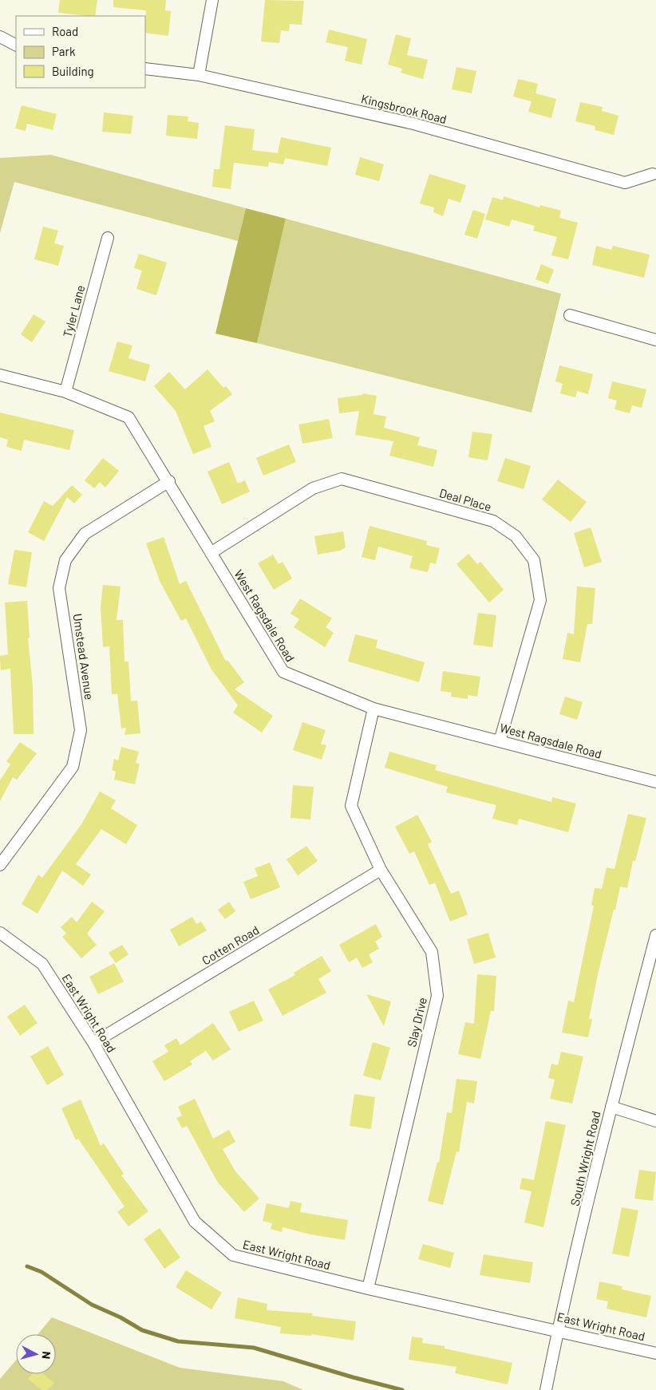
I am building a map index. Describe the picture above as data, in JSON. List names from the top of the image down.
{
  "streets": {
    "street": [
      "Kingsbrook Road",
      "Tyler Lane",
      "Deal Place",
      "West Ragsdale Road",
      "Umstead Avenue",
      "Cotten Road",
      "East Wright Road",
      "Slay Drive",
      "South Wright Road"
    ]
  },
  "crossings": [
    ["Tyler Lane", "West Ragsdale Road"],
    ["Deal Place", "West Ragsdale Road"],
    ["West Ragsdale Road", "Umstead Avenue"],
    ["West Ragsdale Road", "Slay Drive"],
    ["Cotten Road", "East Wright Road"],
    ["Cotten Road", "Slay Drive"],
    ["East Wright Road", "Slay Drive"],
    ["East Wright Road", "South Wright Road"]
  ],
  "legend": ["Road", "Park", "Building"],
  "north": "right"
}
